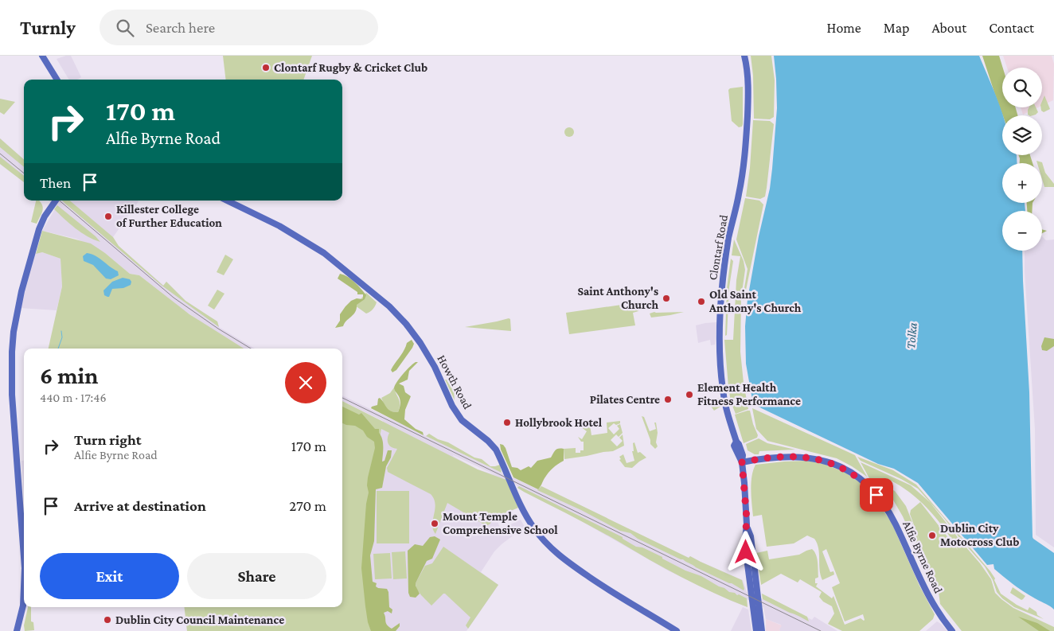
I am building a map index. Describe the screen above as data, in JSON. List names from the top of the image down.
{
  "streets": {
    "main road": ["Clontarf Road", "Howth Road", "Alfie Byrne Road"]
  },
  "crossings": [
    ["Clontarf Road", "Alfie Byrne Road"]
  ],
  "water": ["Tolka"],
  "places": [
    "Clontarf Rugby & Cricket Club",
    "Killester College of Further Education",
    "Saint Anthony's Church",
    "Old Saint Anthony's Church",
    "Element Health Fitness Performance",
    "Pilates Centre",
    "Hollybrook Hotel",
    "Mount Temple Comprehensive School",
    "Dublin City Motocross Club",
    "Dublin City Council Maintenance"
  ],
  "page": {
    "header": "Turnly",
    "search": "Search here",
    "nav": [
      "Home",
      "Map",
      "About",
      "Contact"
    ],
    "map_buttons": ["+", "−"],
    "turn": ["170 m", "Alfie Byrne Road"],
    "then": "Then",
    "heading": ["6 min", "440 m · 17:46"],
    "list": [
      {
        "name": "Turn right",
        "note": "Alfie Byrne Road",
        "value": "170 m"
      },
      {
        "name": "Arrive at destination",
        "value": "270 m"
      }
    ],
    "buttons": ["Exit", "Share"]
  }
}
